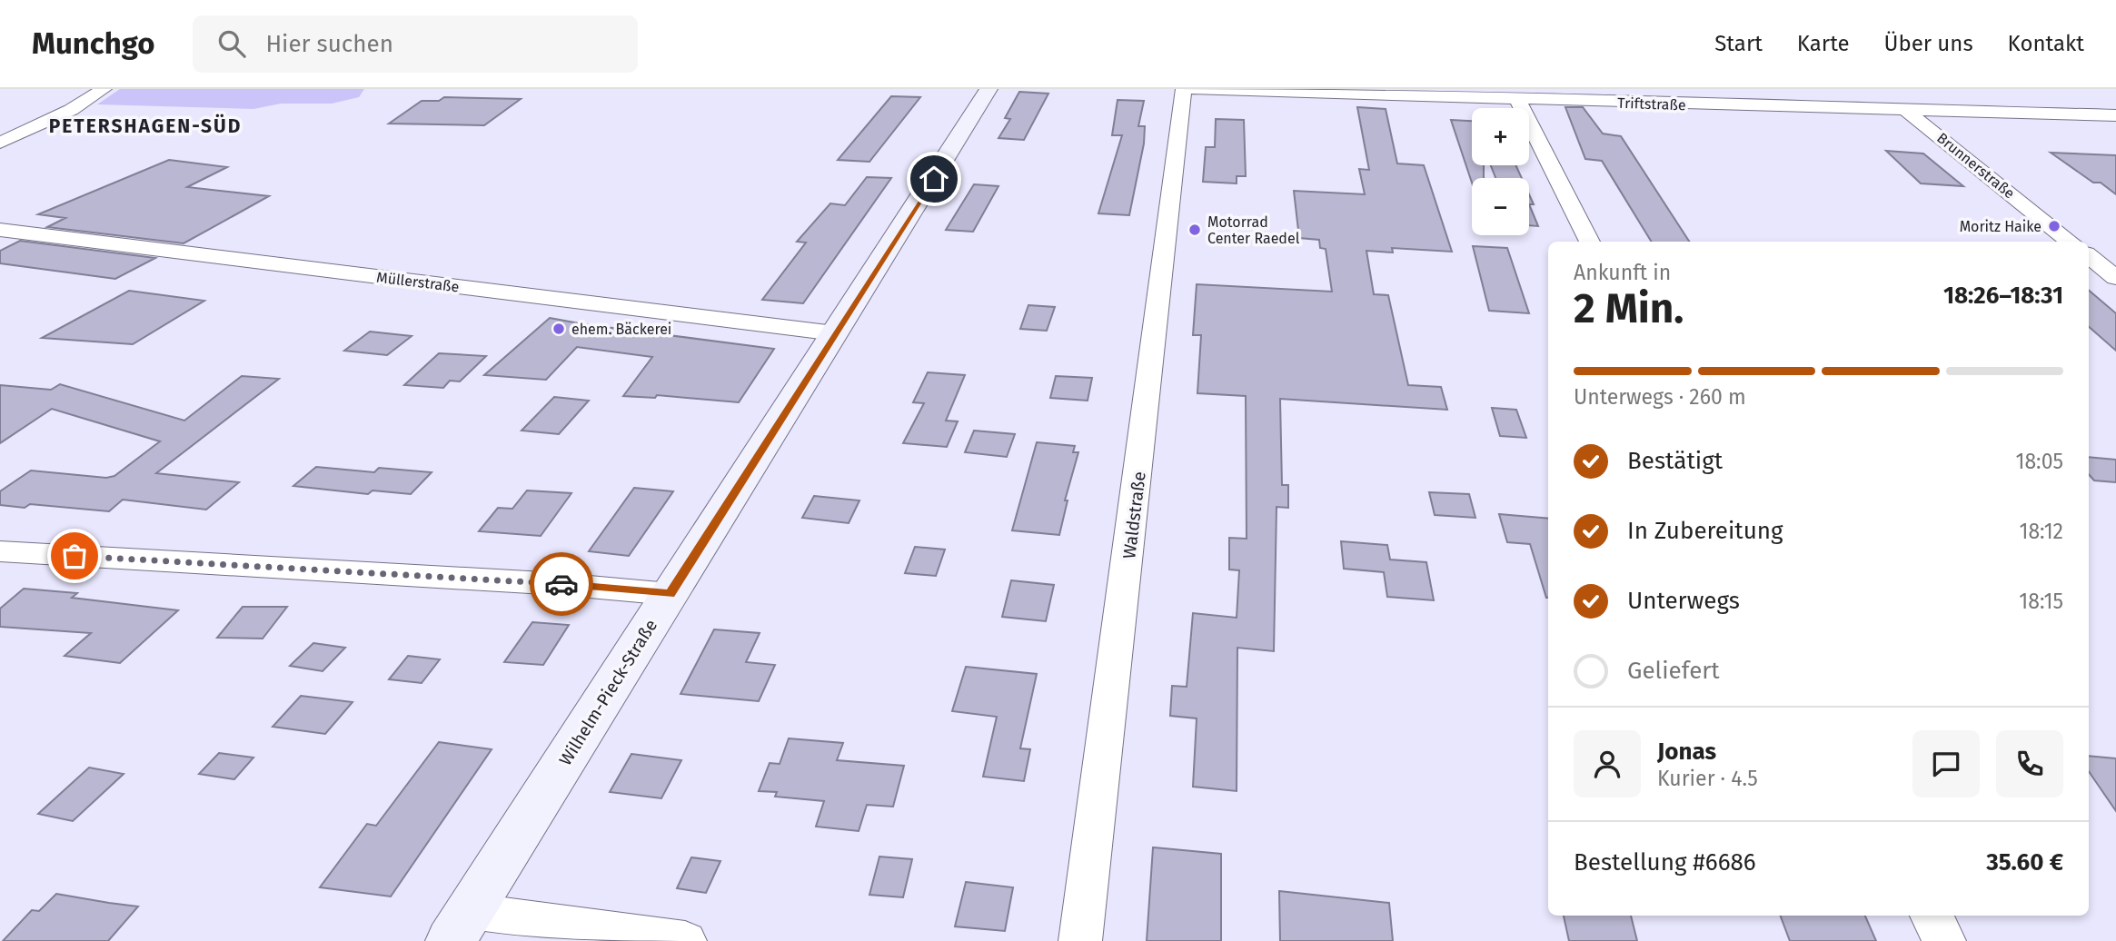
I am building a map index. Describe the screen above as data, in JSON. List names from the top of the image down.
{
  "streets": {
    "street": [
      "Triftstraße",
      "Brunnerstraße",
      "Müllerstraße",
      "Waldstraße",
      "Wilhelm-Pieck-Straße"
    ]
  },
  "crossings": [
    ["Triftstraße", "Brunnerstraße"],
    ["Triftstraße", "Waldstraße"],
    ["Müllerstraße", "Wilhelm-Pieck-Straße"]
  ],
  "districts": ["PETERSHAGEN-SÜD"],
  "places": ["Moritz Haike", "Motorrad Center Raedel", "ehem. Bäckerei"],
  "page": {
    "header": "Munchgo",
    "search": "Hier suchen",
    "nav": [
      "Start",
      "Karte",
      "Über uns",
      "Kontakt"
    ],
    "map_buttons": ["+", "−"],
    "heading": ["2 Min.", "Ankunft in", "18:26–18:31"],
    "panel": [
      "Jonas",
      "Kurier · 4.5",
      "Bestellung #6686",
      "35.60 €"
    ],
    "bar": "Unterwegs · 260 m",
    "list": [
      ["Bestätigt", "18:05"],
      ["In Zubereitung", "18:12"],
      ["Unterwegs", "18:15"],
      "Geliefert"
    ]
  }
}
